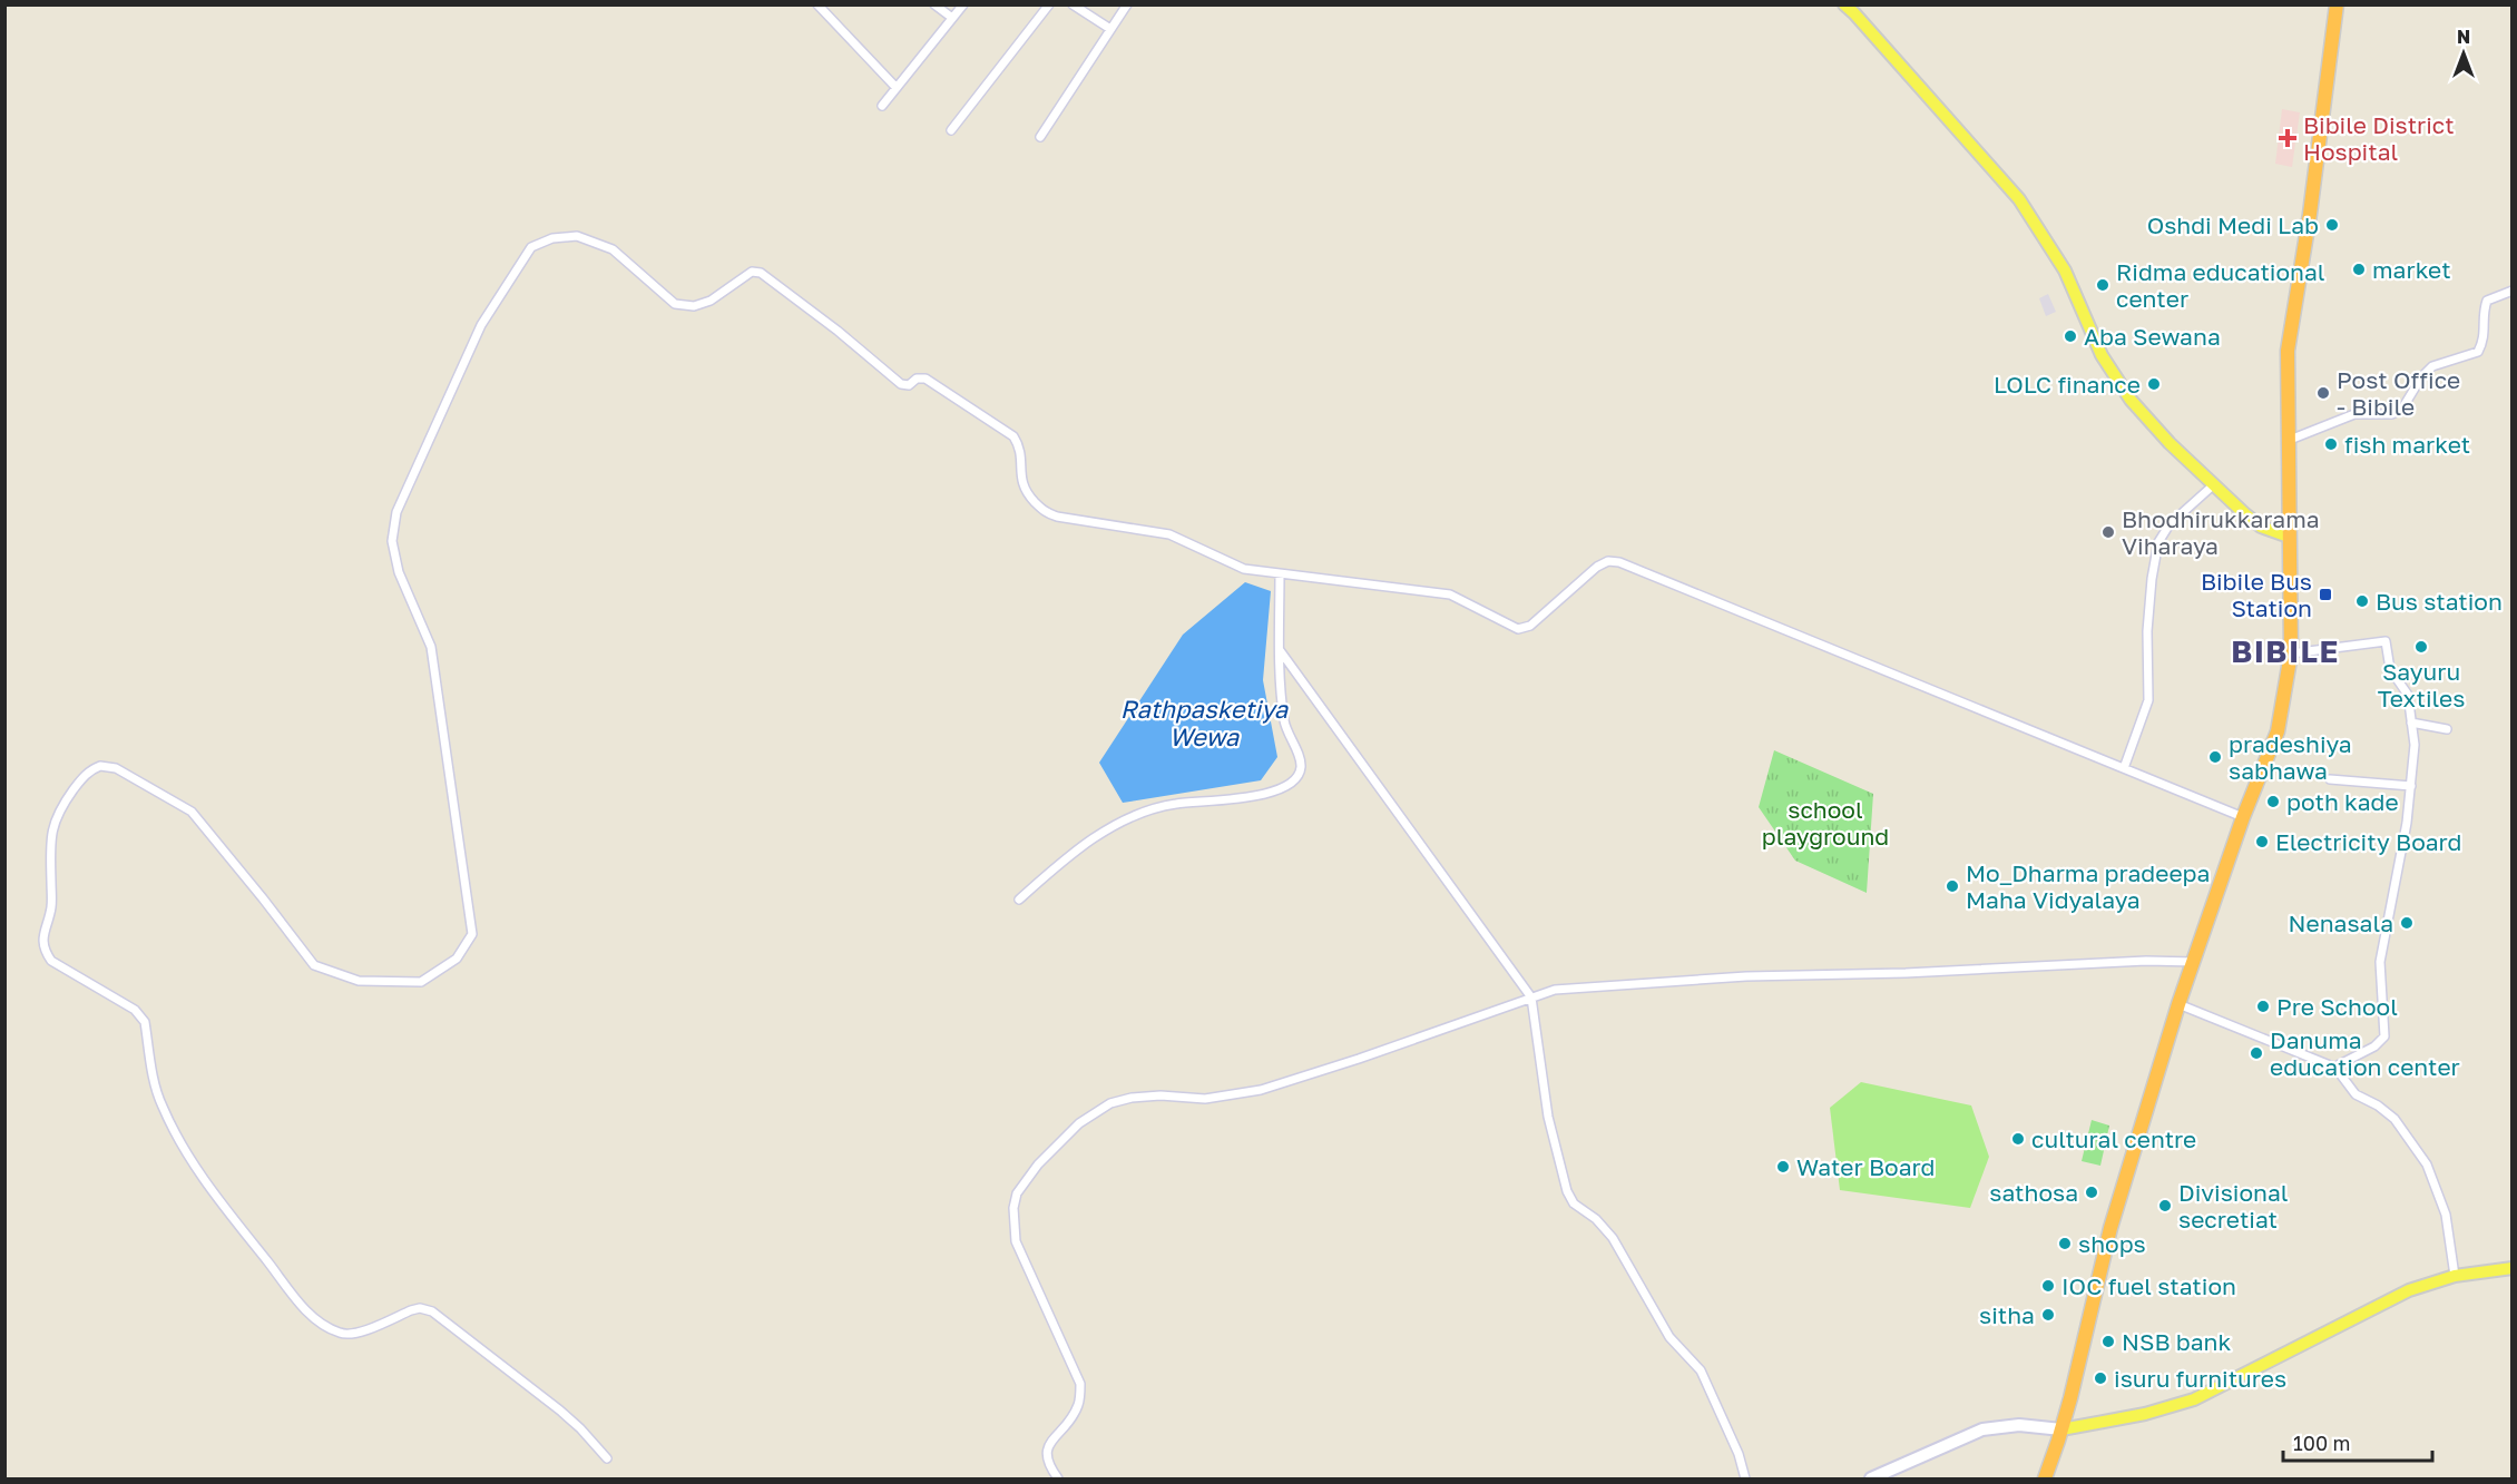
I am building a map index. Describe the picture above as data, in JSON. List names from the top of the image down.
{
  "districts": ["BIBILE"],
  "water": ["Rathpasketiya Wewa"],
  "parks": ["school playground"],
  "places": {
    "health": ["Bibile District Hospital"],
    "other": [
      "Oshdi Medi Lab",
      "market",
      "Ridma educational center",
      "Aba Sewana",
      "LOLC finance",
      "Post Office - Bibile",
      "fish market",
      "Bhodhirukkarama Viharaya",
      "Bus station",
      "Sayuru Textiles",
      "pradeshiya sabhawa",
      "poth kade",
      "Electricity Board",
      "Mo_Dharma pradeepa Maha Vidyalaya",
      "Nenasala",
      "Pre School",
      "Danuma education center",
      "cultural centre",
      "Water Board",
      "sathosa",
      "Divisional secretiat",
      "shops",
      "IOC fuel station",
      "sitha",
      "NSB bank",
      "isuru furnitures"
    ],
    "transit": ["Bibile Bus Station"]
  },
  "scale_bar": "100 m",
  "north": "top"
}
